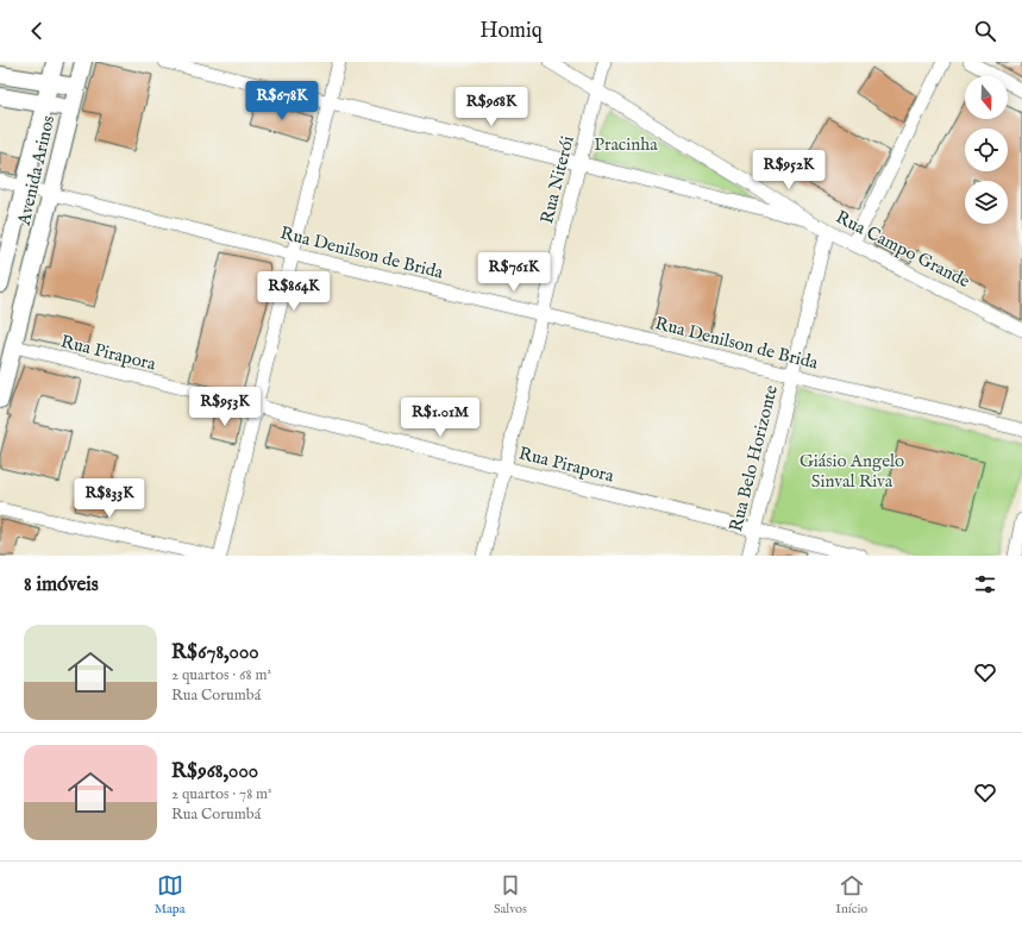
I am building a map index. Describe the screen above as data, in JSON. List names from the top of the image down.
{
  "streets": {
    "main road": ["Avenida Arinos"],
    "street": [
      "Rua Niterói",
      "Rua Campo Grande",
      "Rua Denilson de Brida",
      "Rua Pirapora",
      "Rua Belo Horizonte"
    ]
  },
  "crossings": [
    ["Avenida Arinos", "Rua Denilson de Brida"],
    ["Avenida Arinos", "Rua Pirapora"],
    ["Rua Niterói", "Rua Campo Grande"],
    ["Rua Niterói", "Rua Denilson de Brida"],
    ["Rua Niterói", "Rua Pirapora"],
    ["Rua Campo Grande", "Rua Belo Horizonte"],
    ["Rua Denilson de Brida", "Rua Belo Horizonte"],
    ["Rua Pirapora", "Rua Belo Horizonte"]
  ],
  "parks": ["Pracinha", "Giásio Angelo Sinval Riva"],
  "north": "bottom",
  "page": {
    "header": "Homiq",
    "price": [
      "R$678K",
      "R$968K",
      "R$952K",
      "R$761K",
      "R$864K",
      "R$953K",
      "R$1.01M",
      "R$833K"
    ],
    "heading": "8 imóveis",
    "list": [
      {
        "name": "R$678,000",
        "note": "2 quartos · 68 m² · Rua Corumbá"
      },
      {
        "name": "R$968,000",
        "note": "2 quartos · 78 m² · Rua Corumbá"
      }
    ],
    "tabs": ["Mapa", "Salvos", "Início"]
  }
}
